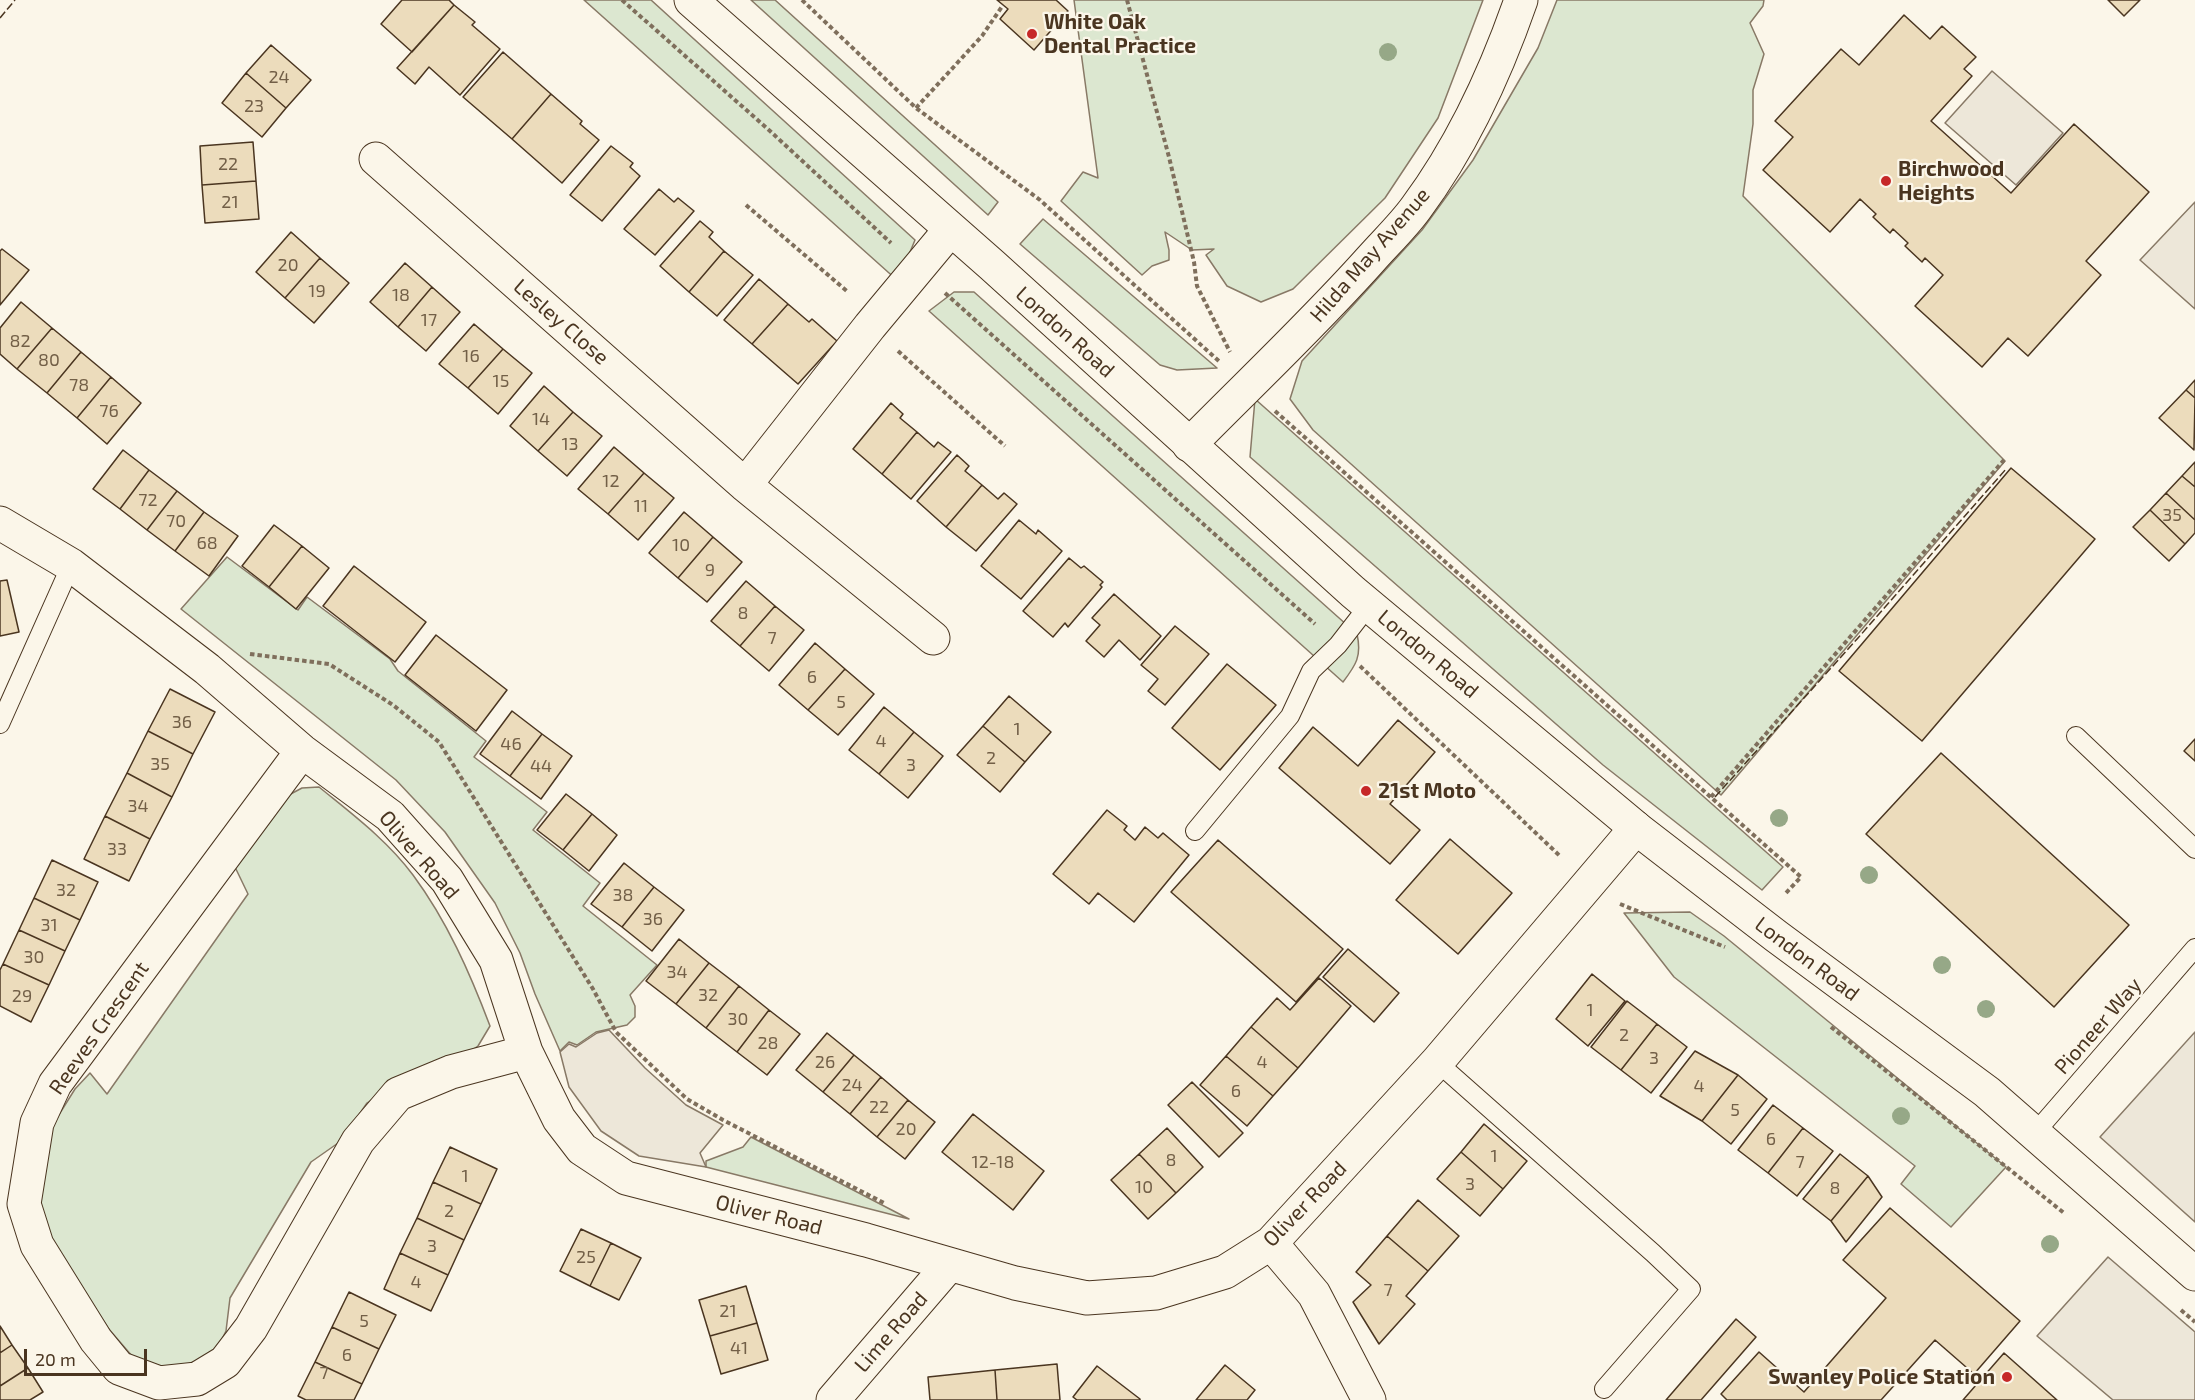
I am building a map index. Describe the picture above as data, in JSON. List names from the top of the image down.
{
  "streets": {
    "street": [
      "Hilda May Avenue",
      "Lesley Close",
      "London Road",
      "Oliver Road",
      "Reeves Crescent",
      "Lime Road"
    ],
    "lane": ["Pioneer Way"]
  },
  "crossings": [
    ["Hilda May Avenue", "London Road"],
    ["London Road", "Oliver Road"],
    ["London Road", "Pioneer Way"],
    ["Oliver Road", "Reeves Crescent"],
    ["Oliver Road", "Lime Road"]
  ],
  "places": [
    "White Oak Dental Practice",
    "Birchwood Heights",
    "21st Moto",
    "Swanley Police Station"
  ],
  "house_numbers": [
    "24",
    "23",
    "22",
    "21",
    "20",
    "19",
    "18",
    "17",
    "82",
    "16",
    "80",
    "15",
    "78",
    "76",
    "14",
    "13",
    "12",
    "72",
    "11",
    "35",
    "70",
    "68",
    "10",
    "9",
    "8",
    "7",
    "6",
    "5",
    "36",
    "1",
    "4",
    "46",
    "2",
    "35",
    "3",
    "44",
    "34",
    "33",
    "32",
    "38",
    "36",
    "31",
    "30",
    "34",
    "32",
    "29",
    "1",
    "30",
    "2",
    "28",
    "3",
    "26",
    "4",
    "24",
    "4",
    "6",
    "22",
    "5",
    "20",
    "6",
    "1",
    "8",
    "12-18",
    "7",
    "1",
    "3",
    "10",
    "8",
    "2",
    "3",
    "25",
    "4",
    "7",
    "21",
    "5",
    "41",
    "6",
    "7"
  ],
  "scale_bar": "20 m"
}
